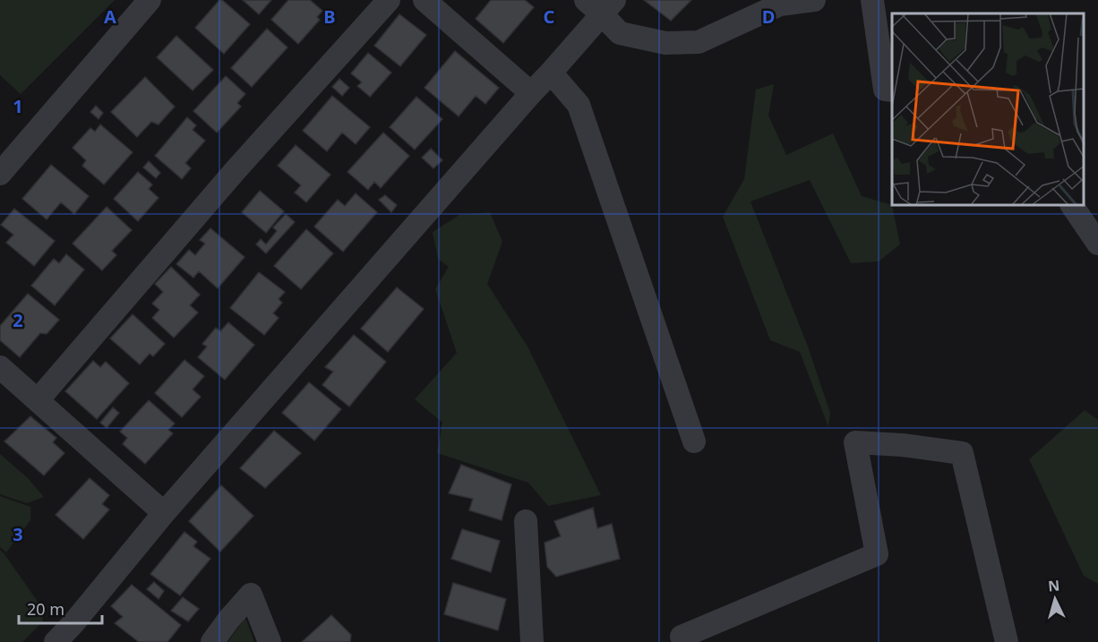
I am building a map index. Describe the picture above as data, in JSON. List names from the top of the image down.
{
  "scale_bar": "20 m",
  "north": "top",
  "grid": {
    "columns": [
      "A",
      "B",
      "C",
      "D"
    ],
    "rows": ["1", "2", "3"]
  }
}
